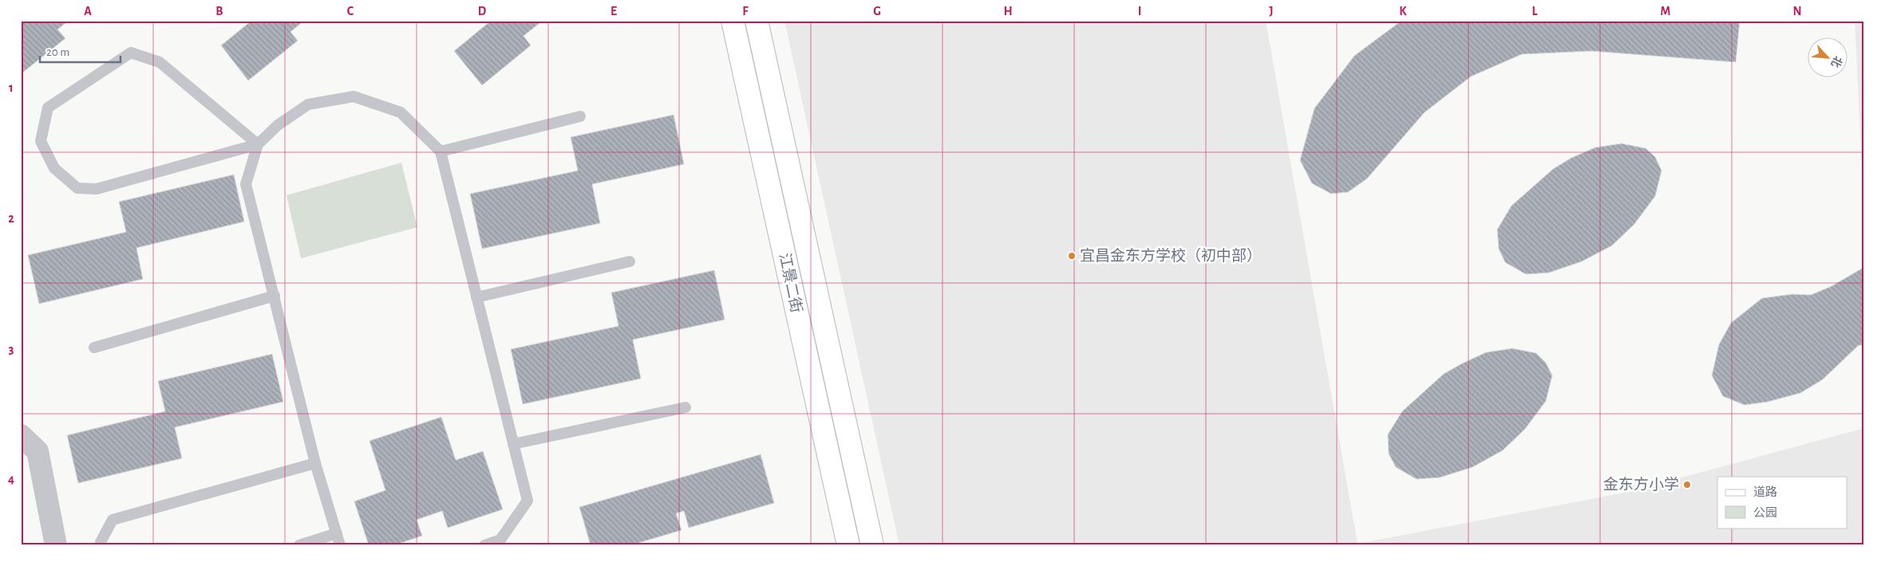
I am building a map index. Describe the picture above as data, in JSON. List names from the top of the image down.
{
  "streets": {
    "street": ["江景二街"]
  },
  "places": ["宜昌金东方学校（初中部）", "金东方小学"],
  "legend": ["道路", "公园"],
  "scale_bar": "20 m",
  "north": "bottom right",
  "grid": {
    "columns": [
      "A",
      "B",
      "C",
      "D",
      "E",
      "F",
      "G",
      "H",
      "I",
      "J",
      "K",
      "L",
      "M",
      "N"
    ],
    "rows": [
      "1",
      "2",
      "3",
      "4"
    ]
  }
}
